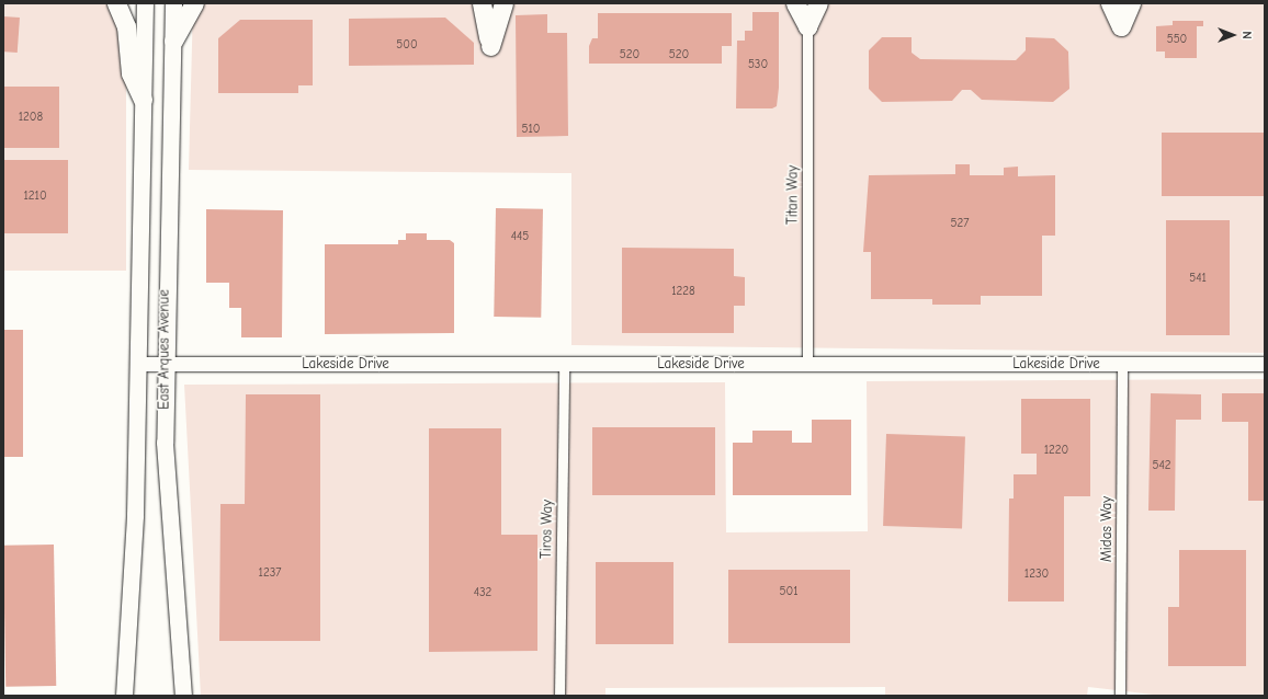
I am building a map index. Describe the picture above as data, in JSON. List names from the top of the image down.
{
  "streets": {
    "main road": ["East Arques Avenue"],
    "street": [
      "Titan Way",
      "Lakeside Drive",
      "Tiros Way",
      "Midas Way"
    ]
  },
  "crossings": [
    ["Titan Way", "Lakeside Drive"],
    ["East Arques Avenue", "Lakeside Drive"],
    ["Lakeside Drive", "Tiros Way"],
    ["Lakeside Drive", "Midas Way"]
  ],
  "house_numbers": [
    "550",
    "500",
    "520",
    "520",
    "530",
    "1208",
    "510",
    "1210",
    "527",
    "445",
    "541",
    "1228",
    "1220",
    "542",
    "1237",
    "1230",
    "501",
    "432"
  ],
  "north": "right"
}
